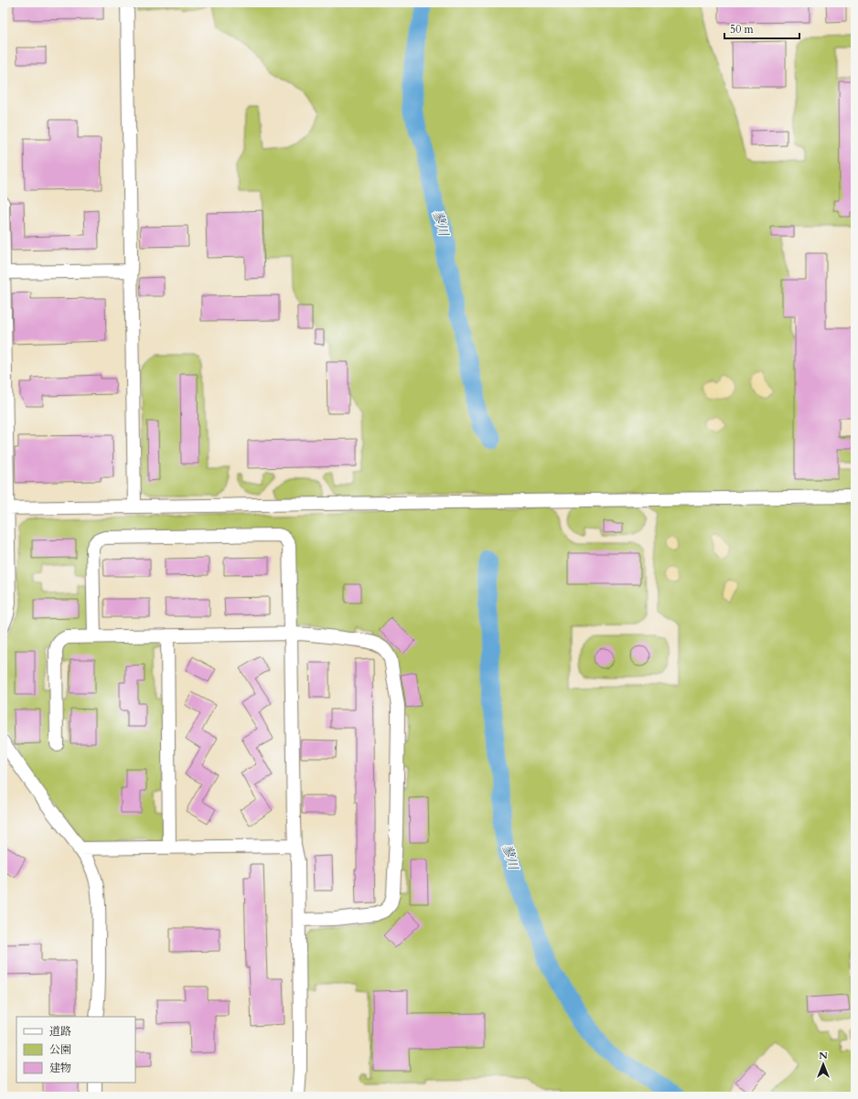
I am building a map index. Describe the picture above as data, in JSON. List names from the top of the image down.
{
  "water": ["蓼川"],
  "legend": ["道路", "公園", "建物"],
  "scale_bar": "50 m",
  "north": "top"
}
